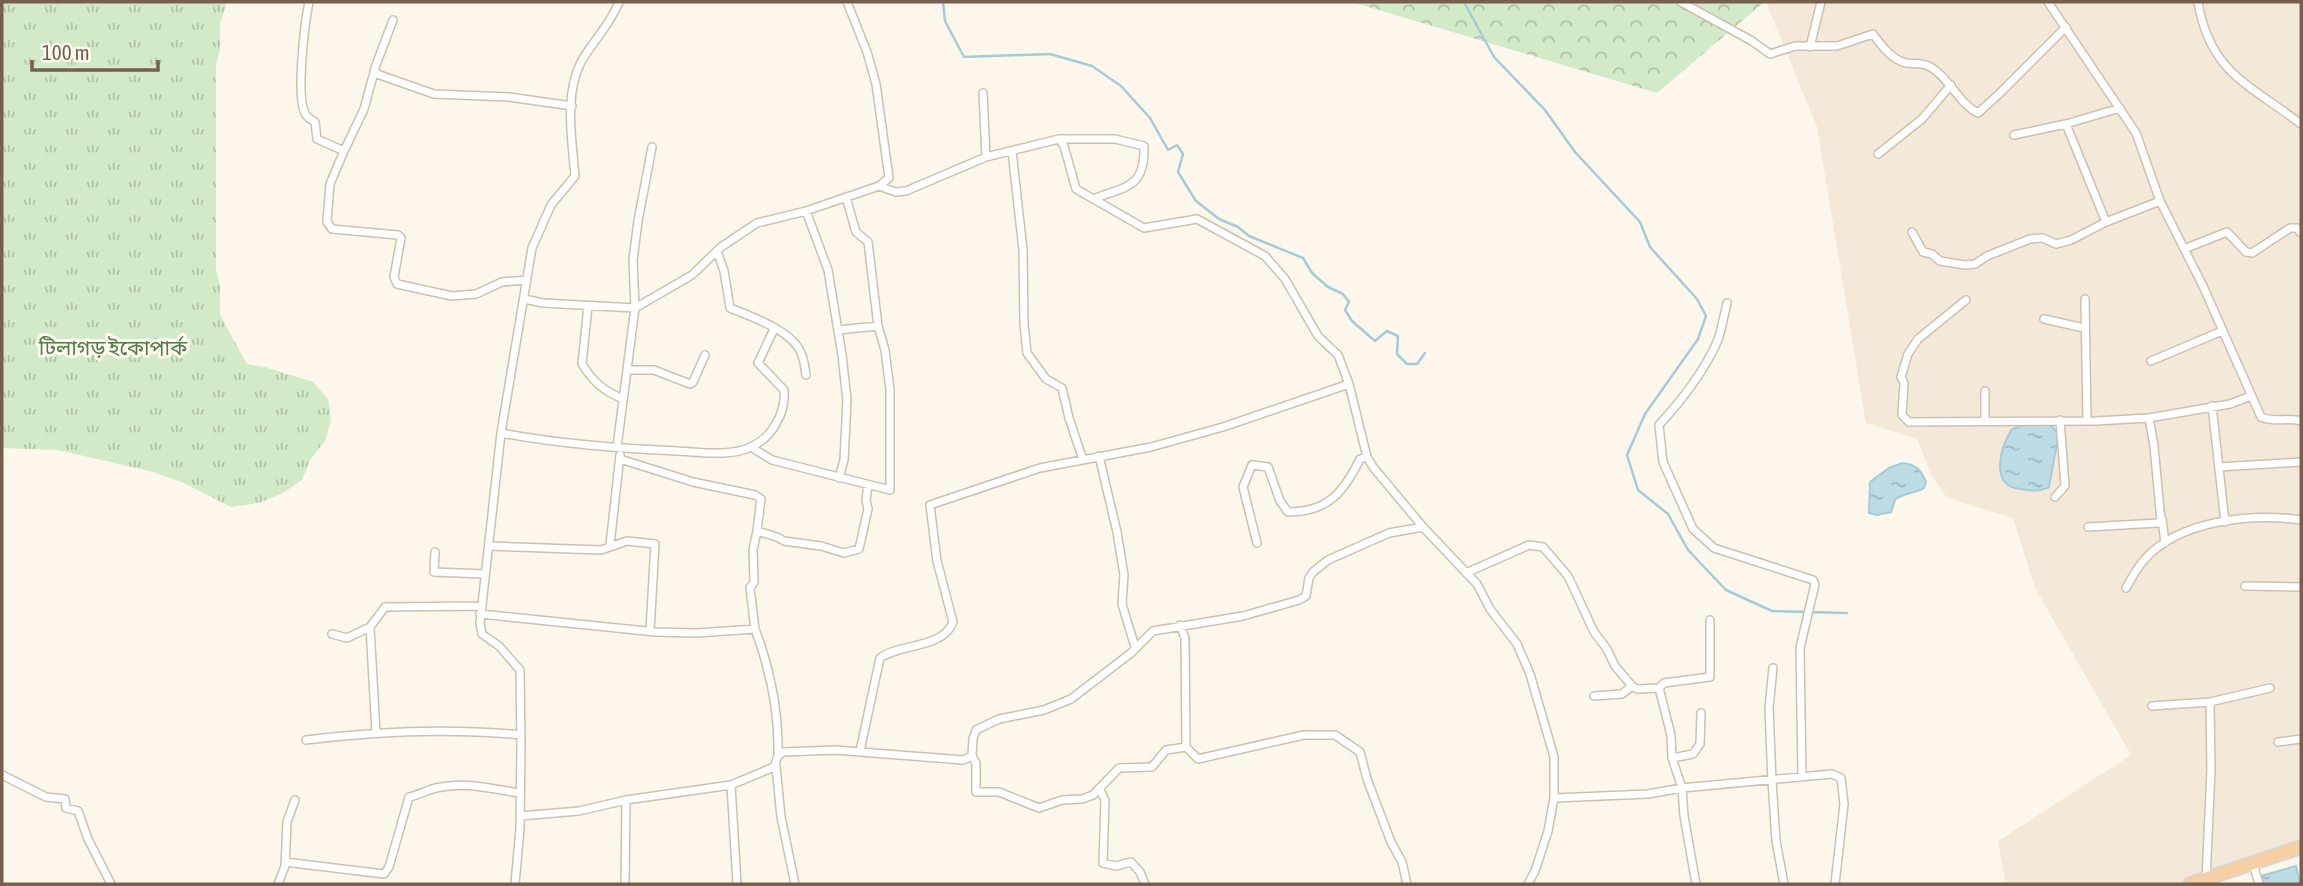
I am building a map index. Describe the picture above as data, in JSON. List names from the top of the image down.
{
  "parks": ["টিলাগড় ইকোপার্ক"],
  "scale_bar": "100 m"
}
